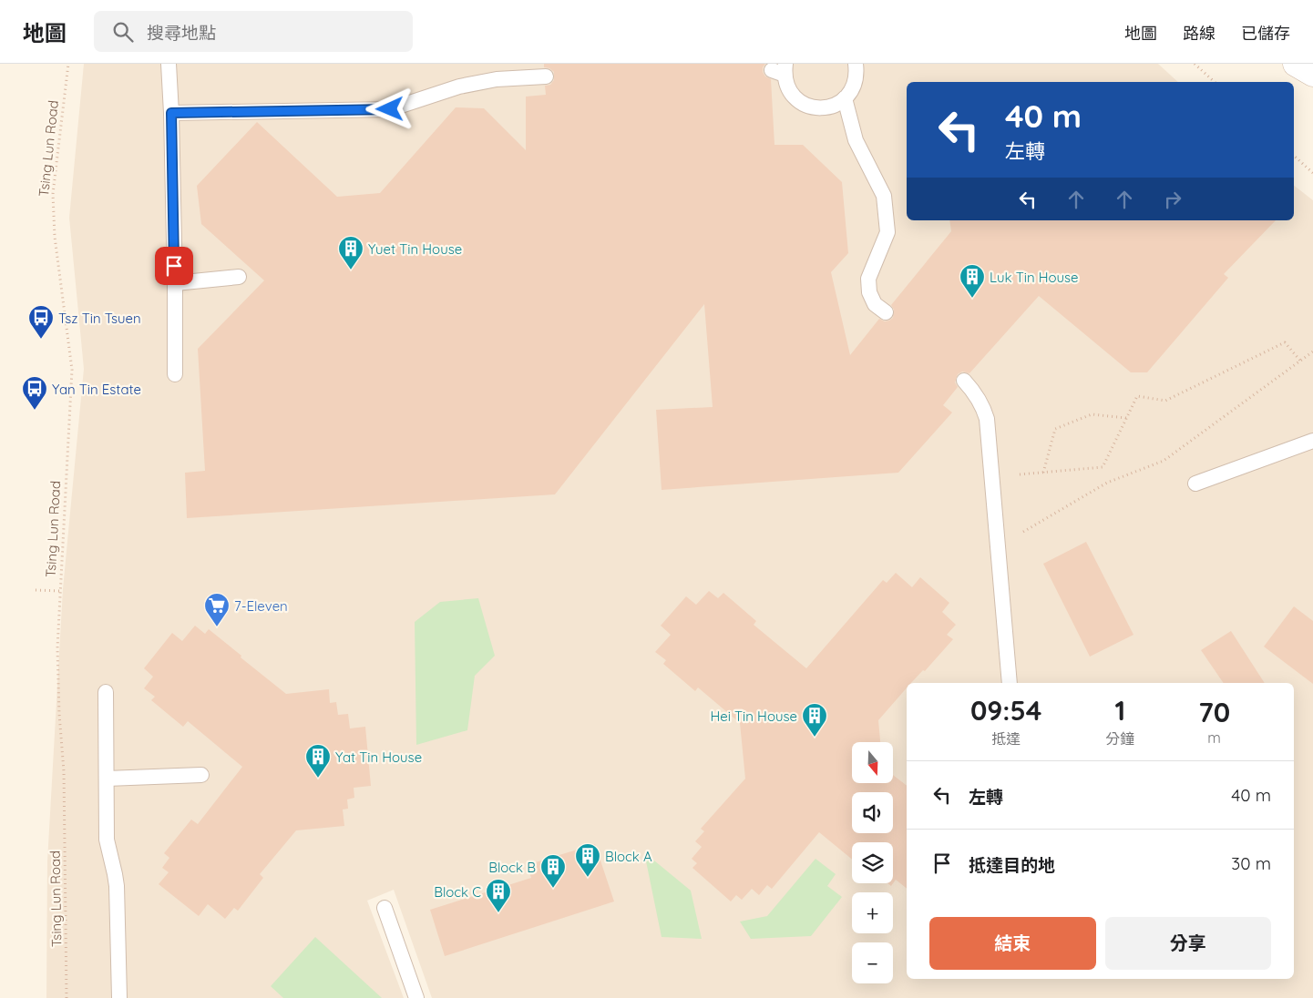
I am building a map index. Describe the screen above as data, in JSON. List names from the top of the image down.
{
  "streets": {
    "path": ["Tsing Lun Road"]
  },
  "places": {
    "building": [
      "Yuet Tin House",
      "Luk Tin House",
      "Hei Tin House",
      "Yat Tin House",
      "Block A",
      "Block B",
      "Block C"
    ],
    "bus stop": ["Tsz Tin Tsuen", "Yan Tin Estate"],
    "supermarket": ["7-Eleven"]
  },
  "north": "bottom",
  "page": {
    "header": "地圖",
    "search": "搜尋地點",
    "nav": ["地圖", "路線", "已儲存"],
    "turn": ["40 m", "左轉"],
    "eta": [
      "09:54",
      "抵達",
      "1",
      "分鐘",
      "70",
      "m"
    ],
    "map_buttons": ["+", "−"],
    "list": [
      {
        "name": "左轉",
        "value": "40 m"
      },
      {
        "name": "抵達目的地",
        "value": "30 m"
      }
    ],
    "buttons": ["結束", "分享"]
  }
}
